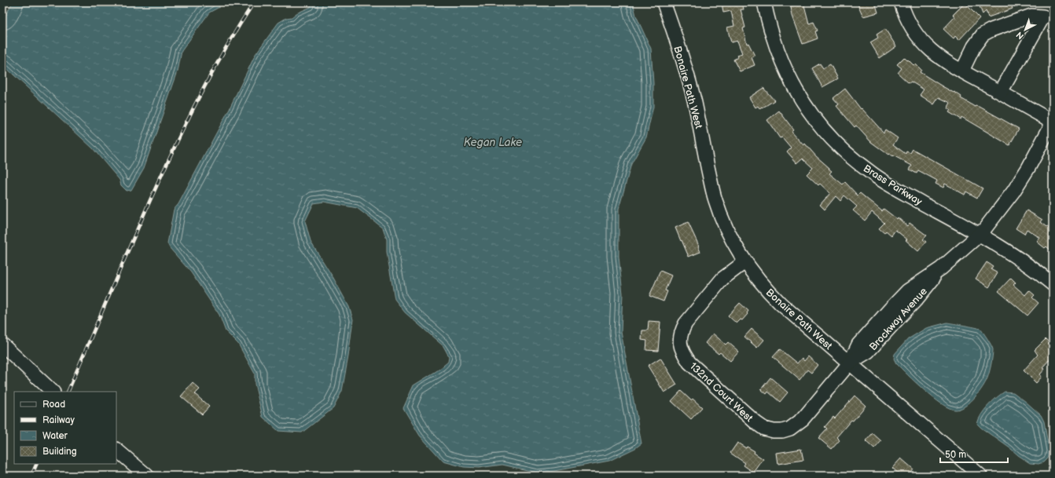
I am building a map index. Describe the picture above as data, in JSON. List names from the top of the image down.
{
  "streets": {
    "street": [
      "Bonaire Path West",
      "Brass Parkway",
      "Brockway Avenue",
      "132nd Court West"
    ]
  },
  "crossings": [
    ["Bonaire Path West", "Brockway Avenue"],
    ["Bonaire Path West", "132nd Court West"],
    ["Brass Parkway", "Brockway Avenue"],
    ["Brockway Avenue", "132nd Court West"]
  ],
  "water": ["Kegan Lake"],
  "legend": [
    "Road",
    "Railway",
    "Water",
    "Building"
  ],
  "scale_bar": "50 m",
  "north": "bottom left"
}
